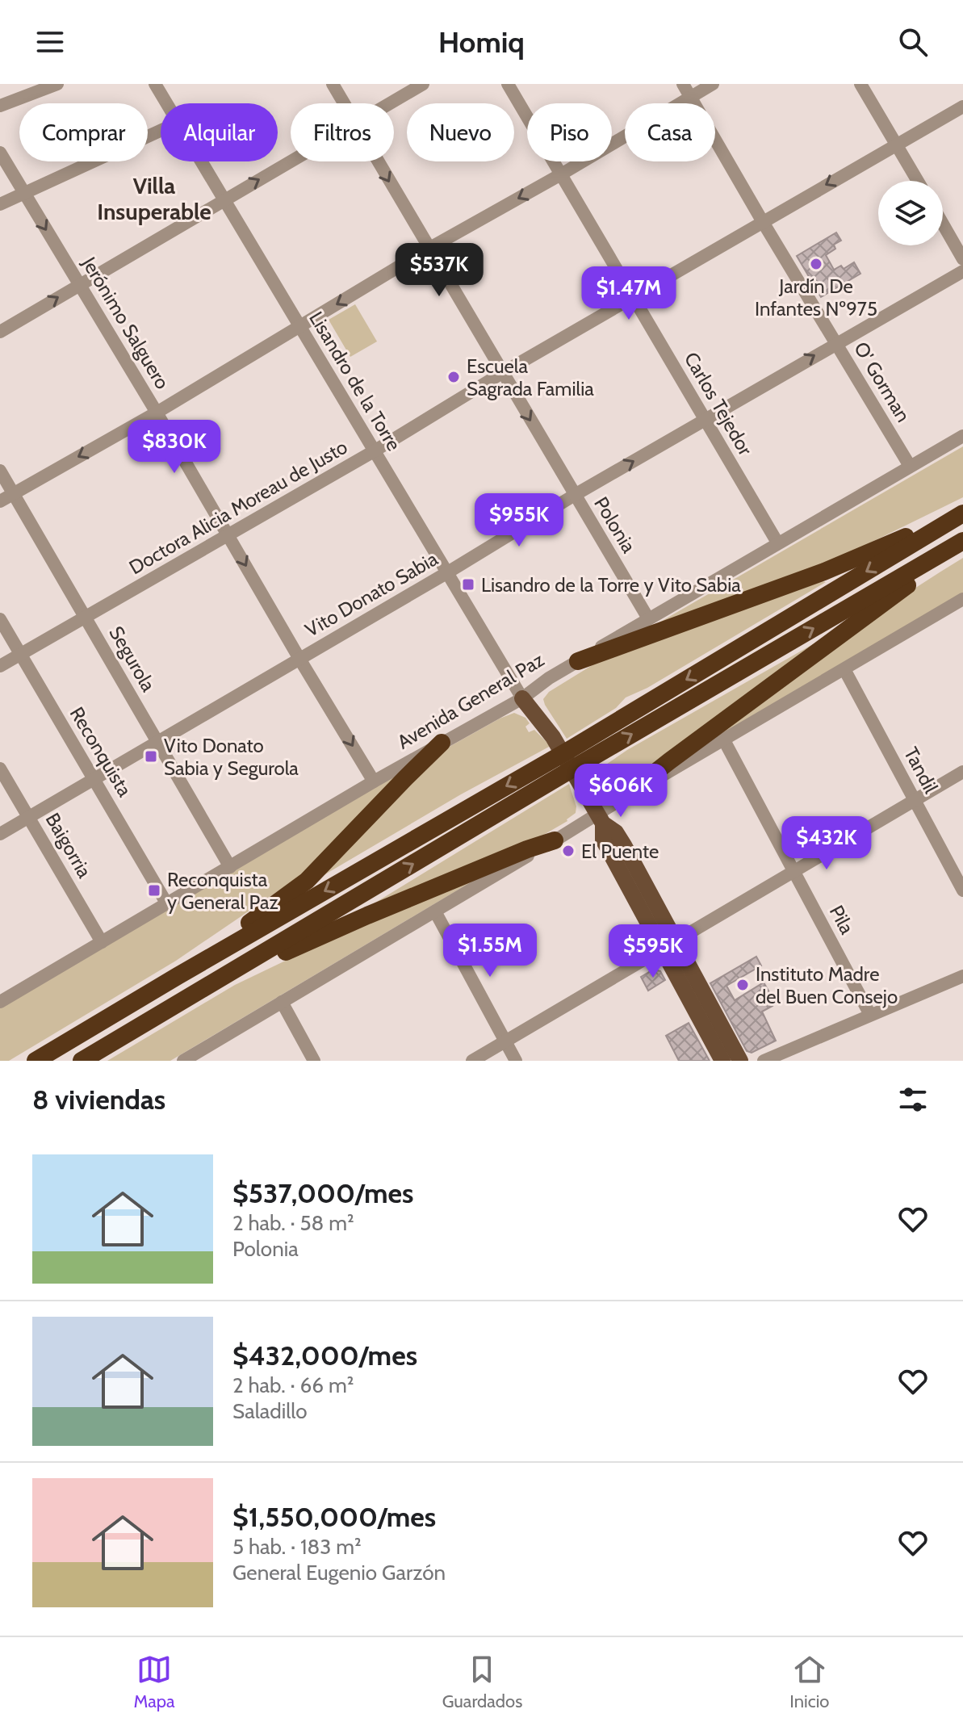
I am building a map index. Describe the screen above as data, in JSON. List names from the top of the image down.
{
  "streets": {
    "street": [
      "Jerónimo Salguero",
      "Lisandro de la Torre",
      "O' Gorman",
      "Carlos Tejedor",
      "Doctora Alicia Moreau de Justo",
      "Polonia",
      "Vito Donato Sabia",
      "Segurola",
      "Avenida General Paz",
      "Reconquista",
      "Tandil",
      "Baigorria",
      "Pila"
    ]
  },
  "crossings": [
    ["Jerónimo Salguero", "Doctora Alicia Moreau de Justo"],
    ["Jerónimo Salguero", "Vito Donato Sabia"],
    ["Jerónimo Salguero", "Avenida General Paz"],
    ["Lisandro de la Torre", "Doctora Alicia Moreau de Justo"],
    ["Lisandro de la Torre", "Vito Donato Sabia"],
    ["Lisandro de la Torre", "Avenida General Paz"],
    ["O' Gorman", "Doctora Alicia Moreau de Justo"],
    ["O' Gorman", "Vito Donato Sabia"],
    ["O' Gorman", "Avenida General Paz"],
    ["Carlos Tejedor", "Doctora Alicia Moreau de Justo"],
    ["Carlos Tejedor", "Vito Donato Sabia"],
    ["Carlos Tejedor", "Avenida General Paz"],
    ["Doctora Alicia Moreau de Justo", "Polonia"],
    ["Doctora Alicia Moreau de Justo", "Segurola"],
    ["Doctora Alicia Moreau de Justo", "Reconquista"],
    ["Polonia", "Vito Donato Sabia"],
    ["Polonia", "Avenida General Paz"],
    ["Vito Donato Sabia", "Segurola"],
    ["Vito Donato Sabia", "Reconquista"],
    ["Vito Donato Sabia", "Baigorria"],
    ["Segurola", "Avenida General Paz"],
    ["Avenida General Paz", "Reconquista"],
    ["Avenida General Paz", "Baigorria"]
  ],
  "one_way": ["Jerónimo Salguero", "Polonia"],
  "districts": ["Villa Insuperable"],
  "places": {
    "other": [
      "Jardín De Infantes Nº975",
      "Escuela Sagrada Familia",
      "El Puente",
      "Instituto Madre del Buen Consejo"
    ],
    "transit": ["Lisandro de la Torre y Vito Sabia", "Vito Donato Sabia y Segurola", "Reconquista y General Paz"]
  },
  "page": {
    "header": "Homiq",
    "chip": [
      "Comprar",
      "Alquilar",
      "Filtros",
      "Nuevo",
      "Piso",
      "Casa"
    ],
    "price": [
      "$537K",
      "$1.47M",
      "$830K",
      "$955K",
      "$606K",
      "$432K",
      "$1.55M",
      "$595K"
    ],
    "heading": "8 viviendas",
    "list": [
      {
        "name": "$537,000/mes",
        "note": "2 hab. · 58 m² · Polonia"
      },
      {
        "name": "$432,000/mes",
        "note": "2 hab. · 66 m² · Saladillo"
      },
      {
        "name": "$1,550,000/mes",
        "note": "5 hab. · 183 m² · General Eugenio Garzón"
      }
    ],
    "tabs": ["Mapa", "Guardados", "Inicio"]
  }
}
